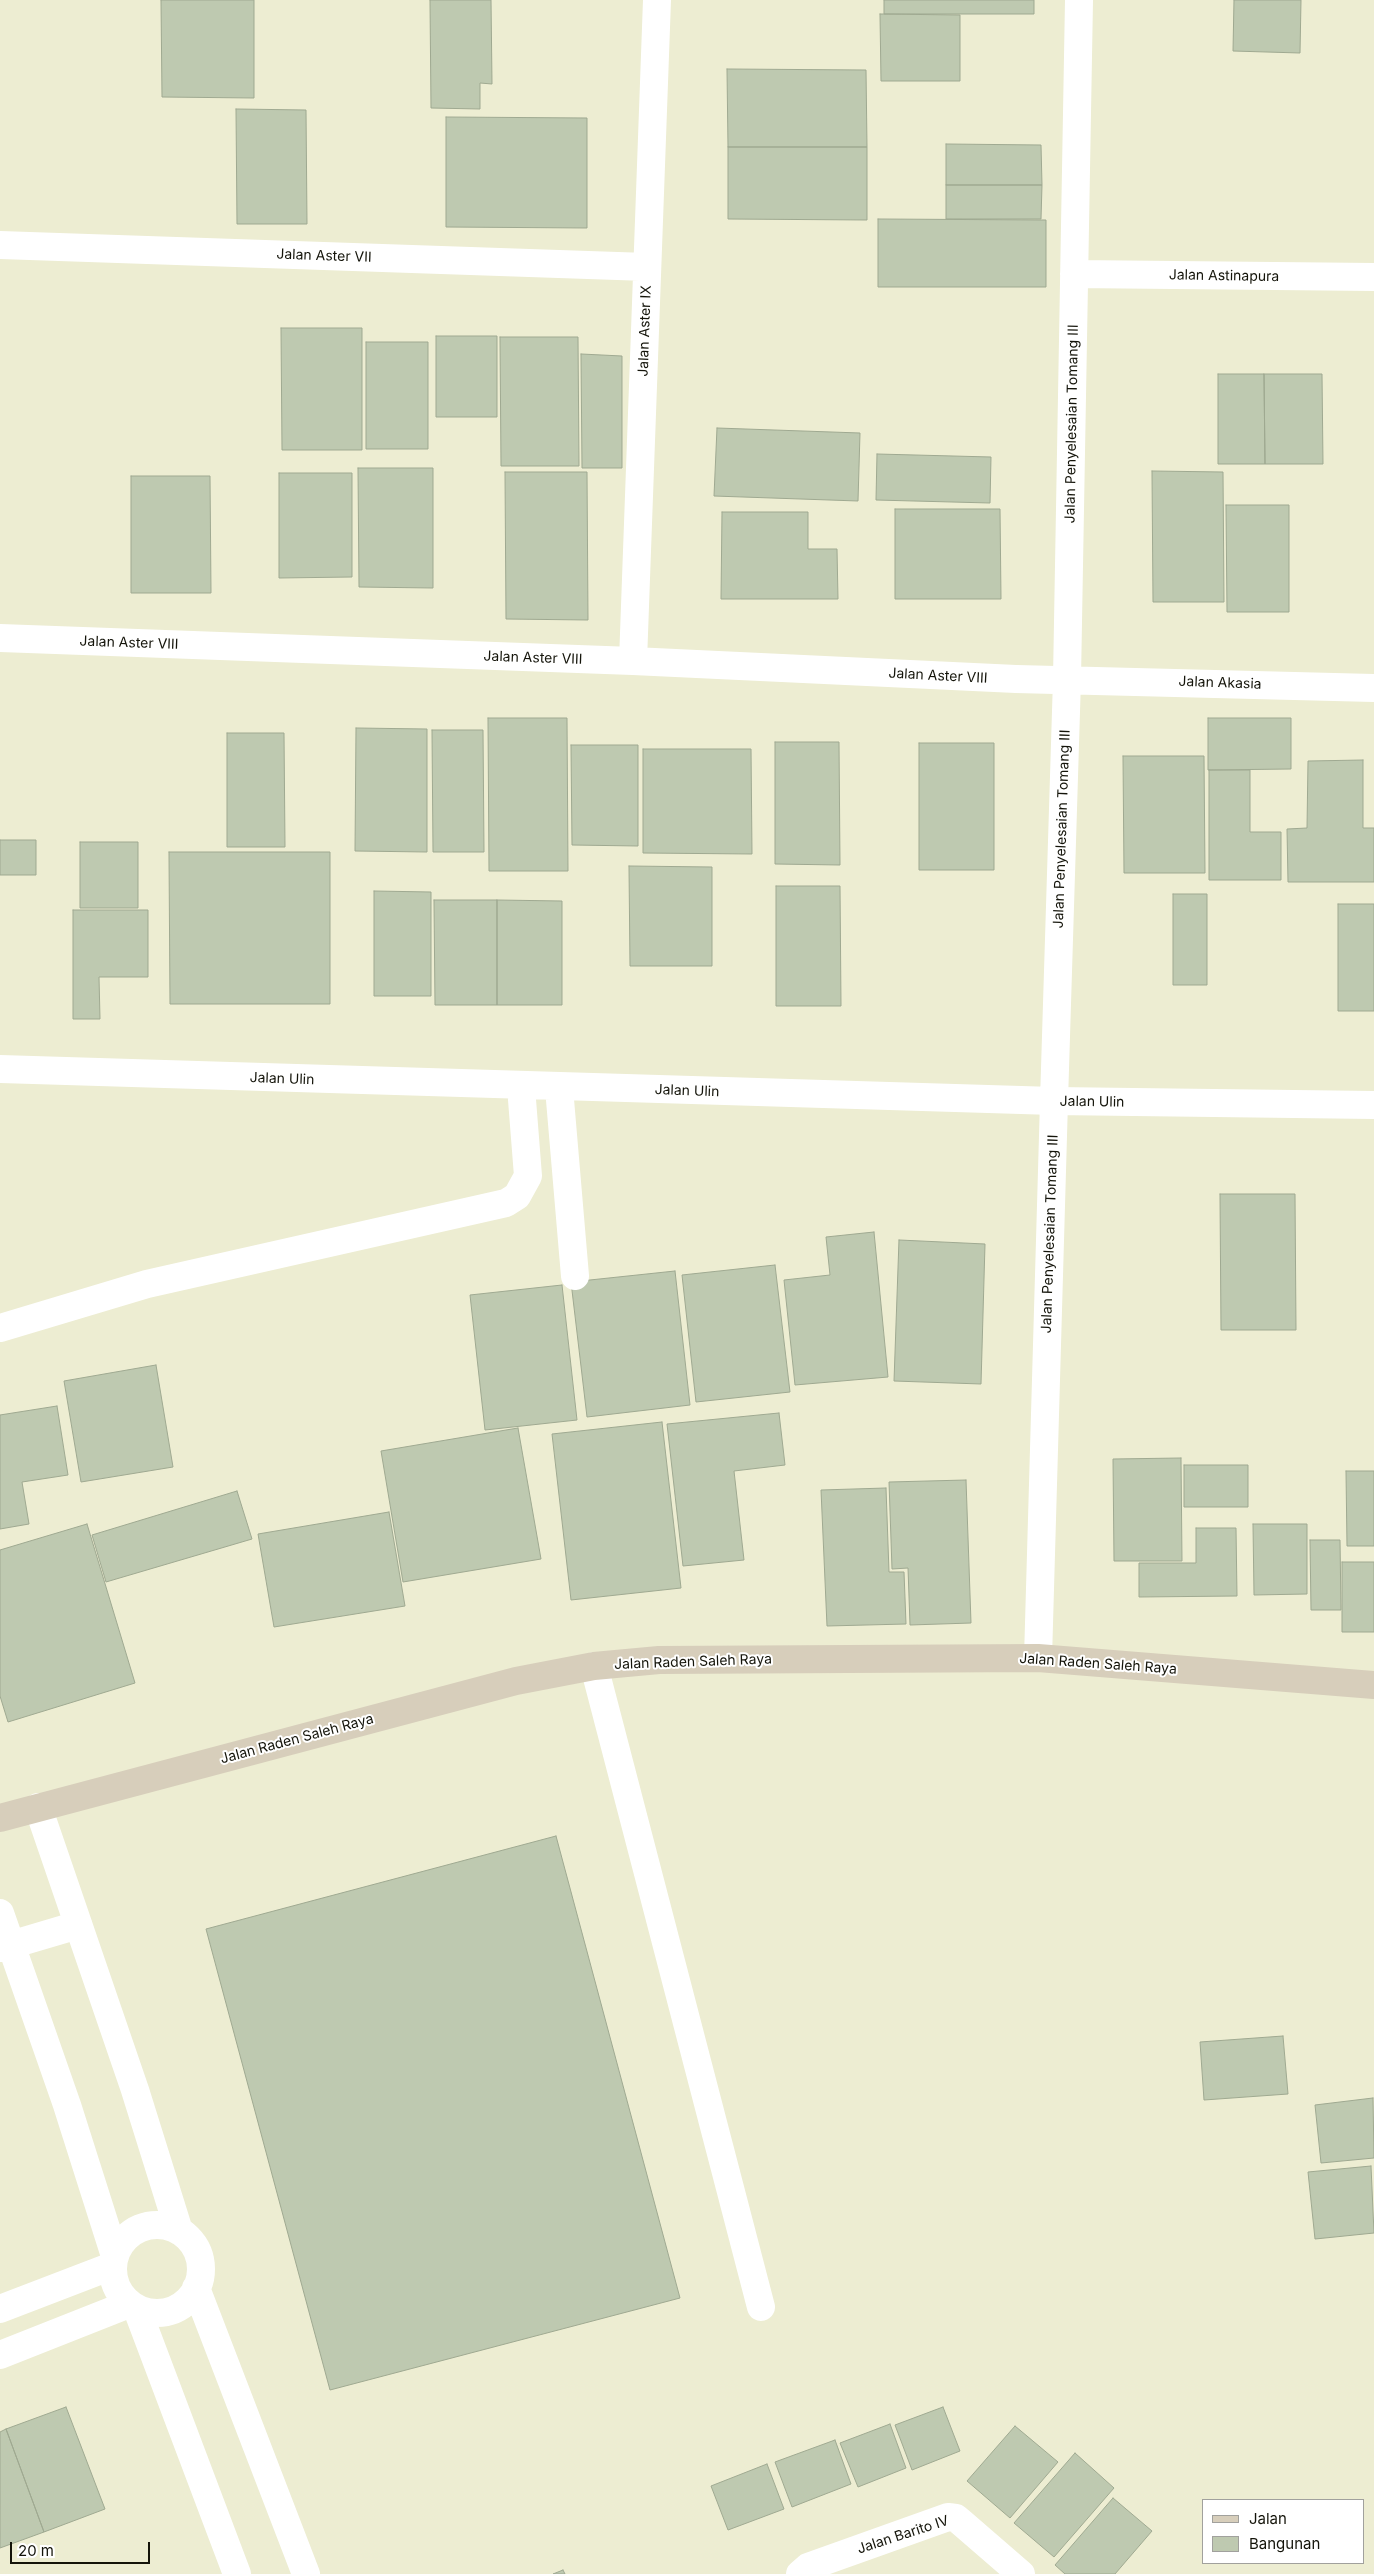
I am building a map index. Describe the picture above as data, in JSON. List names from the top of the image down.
{
  "streets": {
    "main road": ["Jalan Raden Saleh Raya"],
    "street": [
      "Jalan Aster VII",
      "Jalan Astinapura",
      "Jalan Aster IX",
      "Jalan Penyelesaian Tomang III",
      "Jalan Aster VIII",
      "Jalan Akasia",
      "Jalan Ulin",
      "Jalan Barito IV"
    ]
  },
  "crossings": [
    ["Jalan Aster VII", "Jalan Aster IX"],
    ["Jalan Astinapura", "Jalan Penyelesaian Tomang III"],
    ["Jalan Aster IX", "Jalan Aster VIII"],
    ["Jalan Penyelesaian Tomang III", "Jalan Aster VIII"],
    ["Jalan Penyelesaian Tomang III", "Jalan Akasia"],
    ["Jalan Penyelesaian Tomang III", "Jalan Ulin"],
    ["Jalan Penyelesaian Tomang III", "Jalan Raden Saleh Raya"],
    ["Jalan Aster VIII", "Jalan Akasia"]
  ],
  "legend": ["Jalan", "Bangunan"],
  "scale_bar": "20 m"
}
